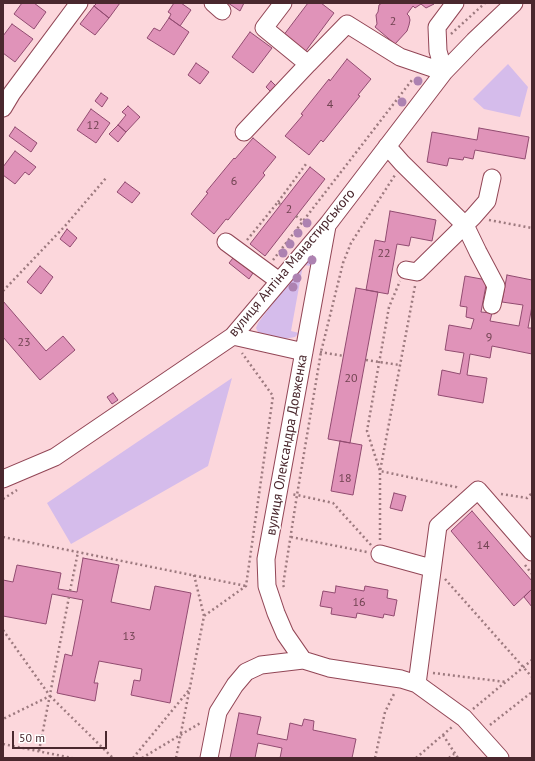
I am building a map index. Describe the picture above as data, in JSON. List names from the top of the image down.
{
  "streets": {
    "street": ["вулиця Антіна Манастирського", "вулиця Олександра Довженка"]
  },
  "crossings": [
    ["вулиця Антіна Манастирського", "вулиця Олександра Довженка"]
  ],
  "house_numbers": [
    "2",
    "4",
    "12",
    "6",
    "2",
    "22",
    "9",
    "23",
    "20",
    "18",
    "14",
    "16",
    "13"
  ],
  "scale_bar": "50 m"
}
